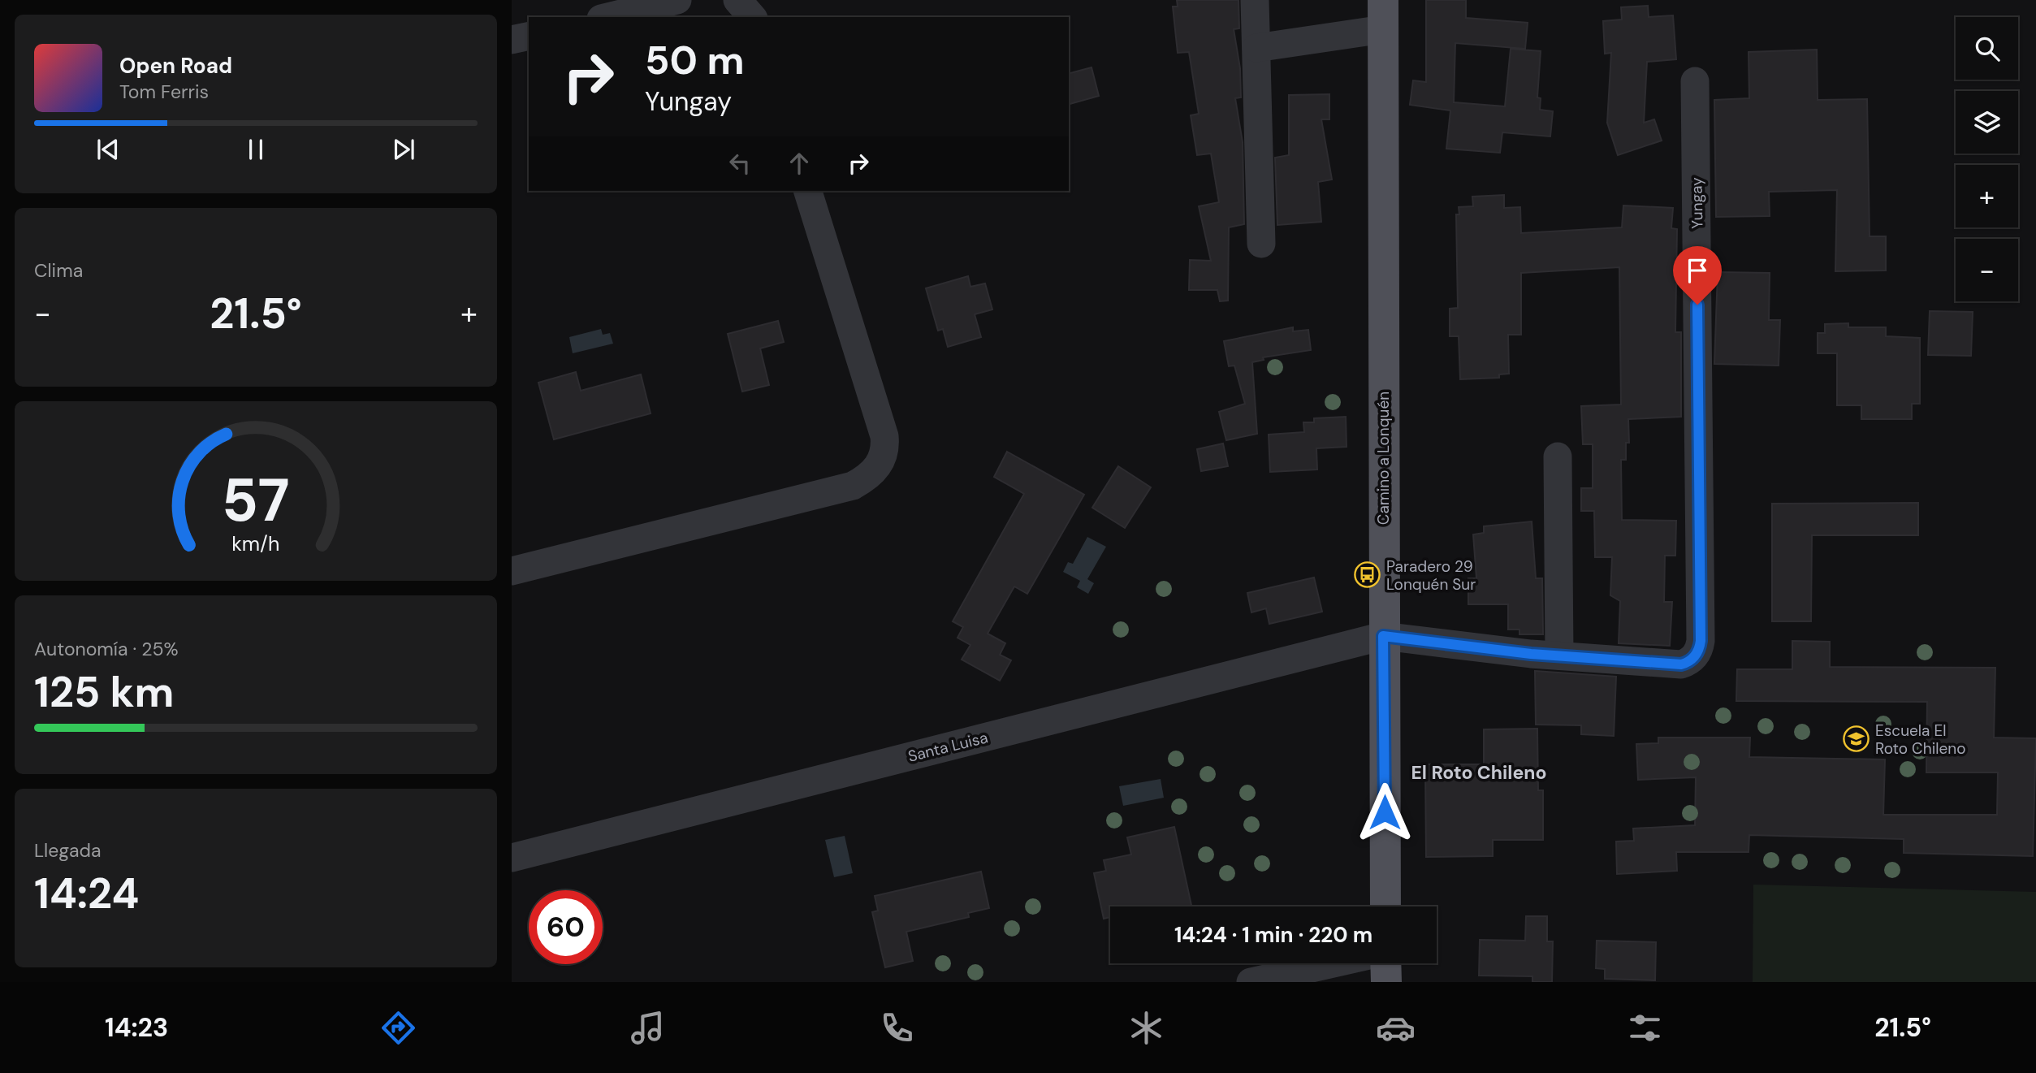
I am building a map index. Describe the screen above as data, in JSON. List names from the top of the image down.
{
  "streets": {
    "main road": ["Camino a Lonquén"],
    "street": ["Yungay", "Santa Luisa"]
  },
  "crossings": [
    ["Yungay", "Camino a Lonquén"],
    ["Yungay", "Santa Luisa"],
    ["Camino a Lonquén", "Santa Luisa"]
  ],
  "districts": ["El Roto Chileno"],
  "places": {
    "bus stop": ["Paradero 29 Lonquén Sur"],
    "school or university": ["Escuela El Roto Chileno"]
  },
  "page": {
    "map_buttons": ["+", "−"],
    "turn": ["50 m", "Yungay"],
    "song": ["Open Road", "Tom Ferris"],
    "tile": [
      "Clima",
      ["Autonomía · 25%", "125 km"],
      ["Llegada", "14:24"]
    ],
    "heat": ["−", "21.5°", "+"],
    "limit": "60",
    "trip": "14:24 · 1 min · 220 m",
    "tabs": ["14:23", "21.5°"],
    "gauge": ["57", "km/h"]
  }
}
